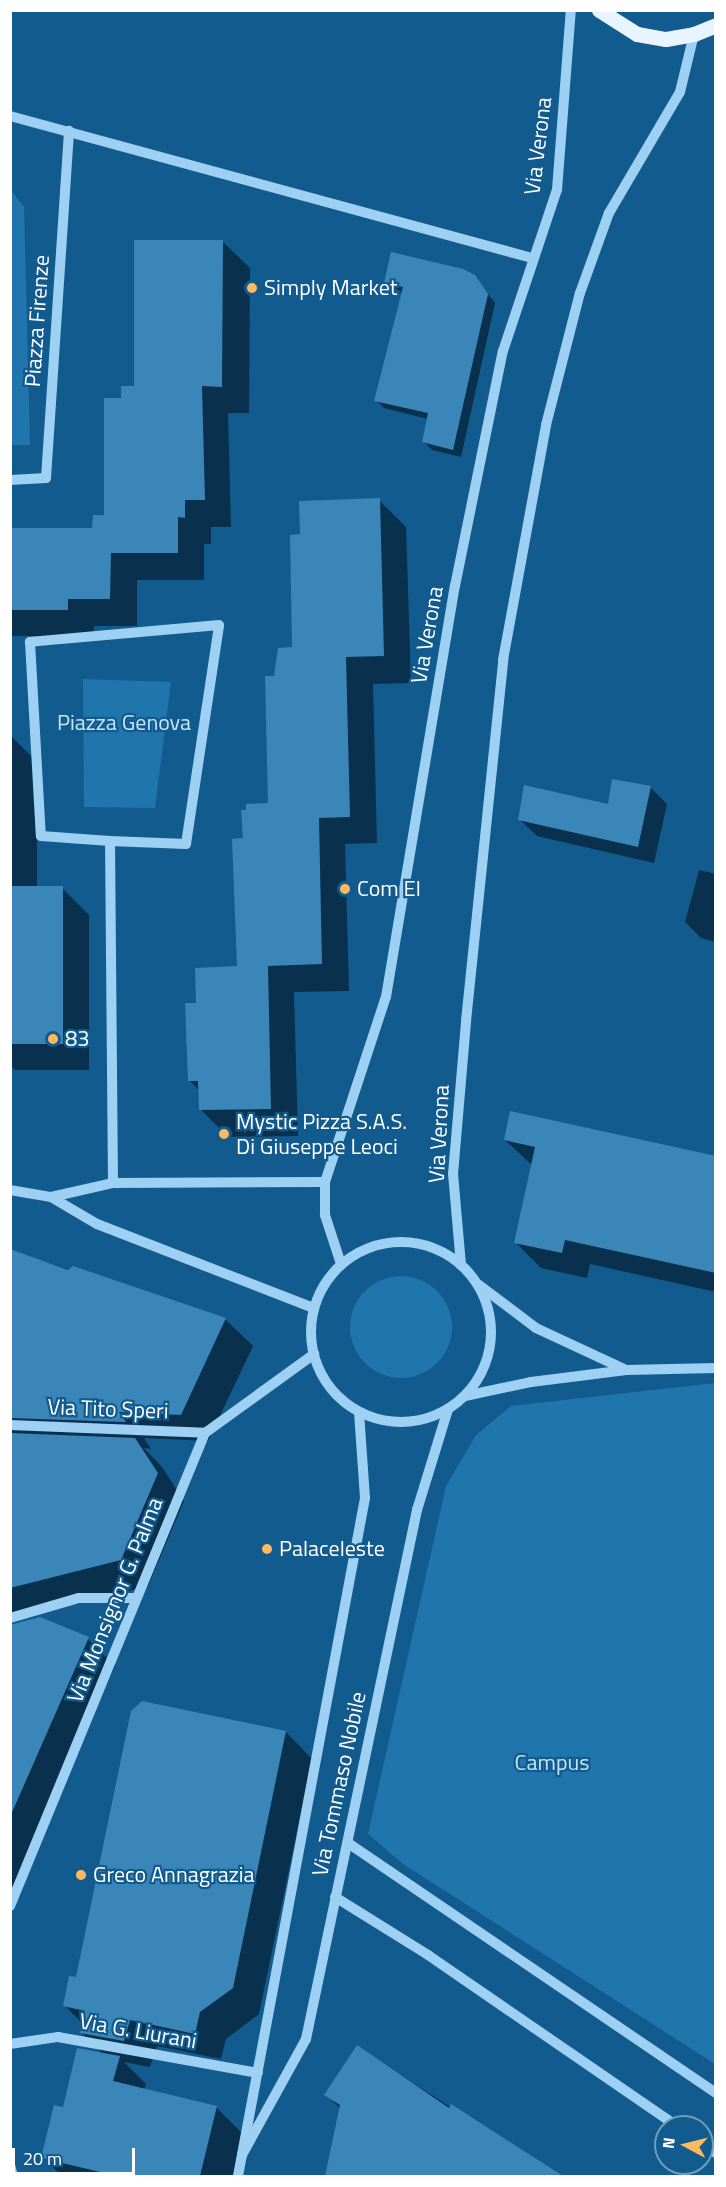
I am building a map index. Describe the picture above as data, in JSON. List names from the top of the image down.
{
  "streets": {
    "street": [
      "Via Verona",
      "Piazza Firenze",
      "Via Tito Speri",
      "Via Monsignor G. Palma",
      "Via Tommaso Nobile",
      "Via G. Liurani"
    ]
  },
  "crossings": [
    ["Via Verona", "Via Tommaso Nobile"],
    ["Via Tito Speri", "Via Monsignor G. Palma"],
    ["Via Tommaso Nobile", "Via G. Liurani"]
  ],
  "parks": ["Piazza Genova", "Campus"],
  "places": [
    "Simply Market",
    "Com El",
    "83",
    "Mystic Pizza S.A.S. Di Giuseppe Leoci",
    "Palaceleste",
    "Greco Annagrazia"
  ],
  "scale_bar": "20 m",
  "north": "left"
}
